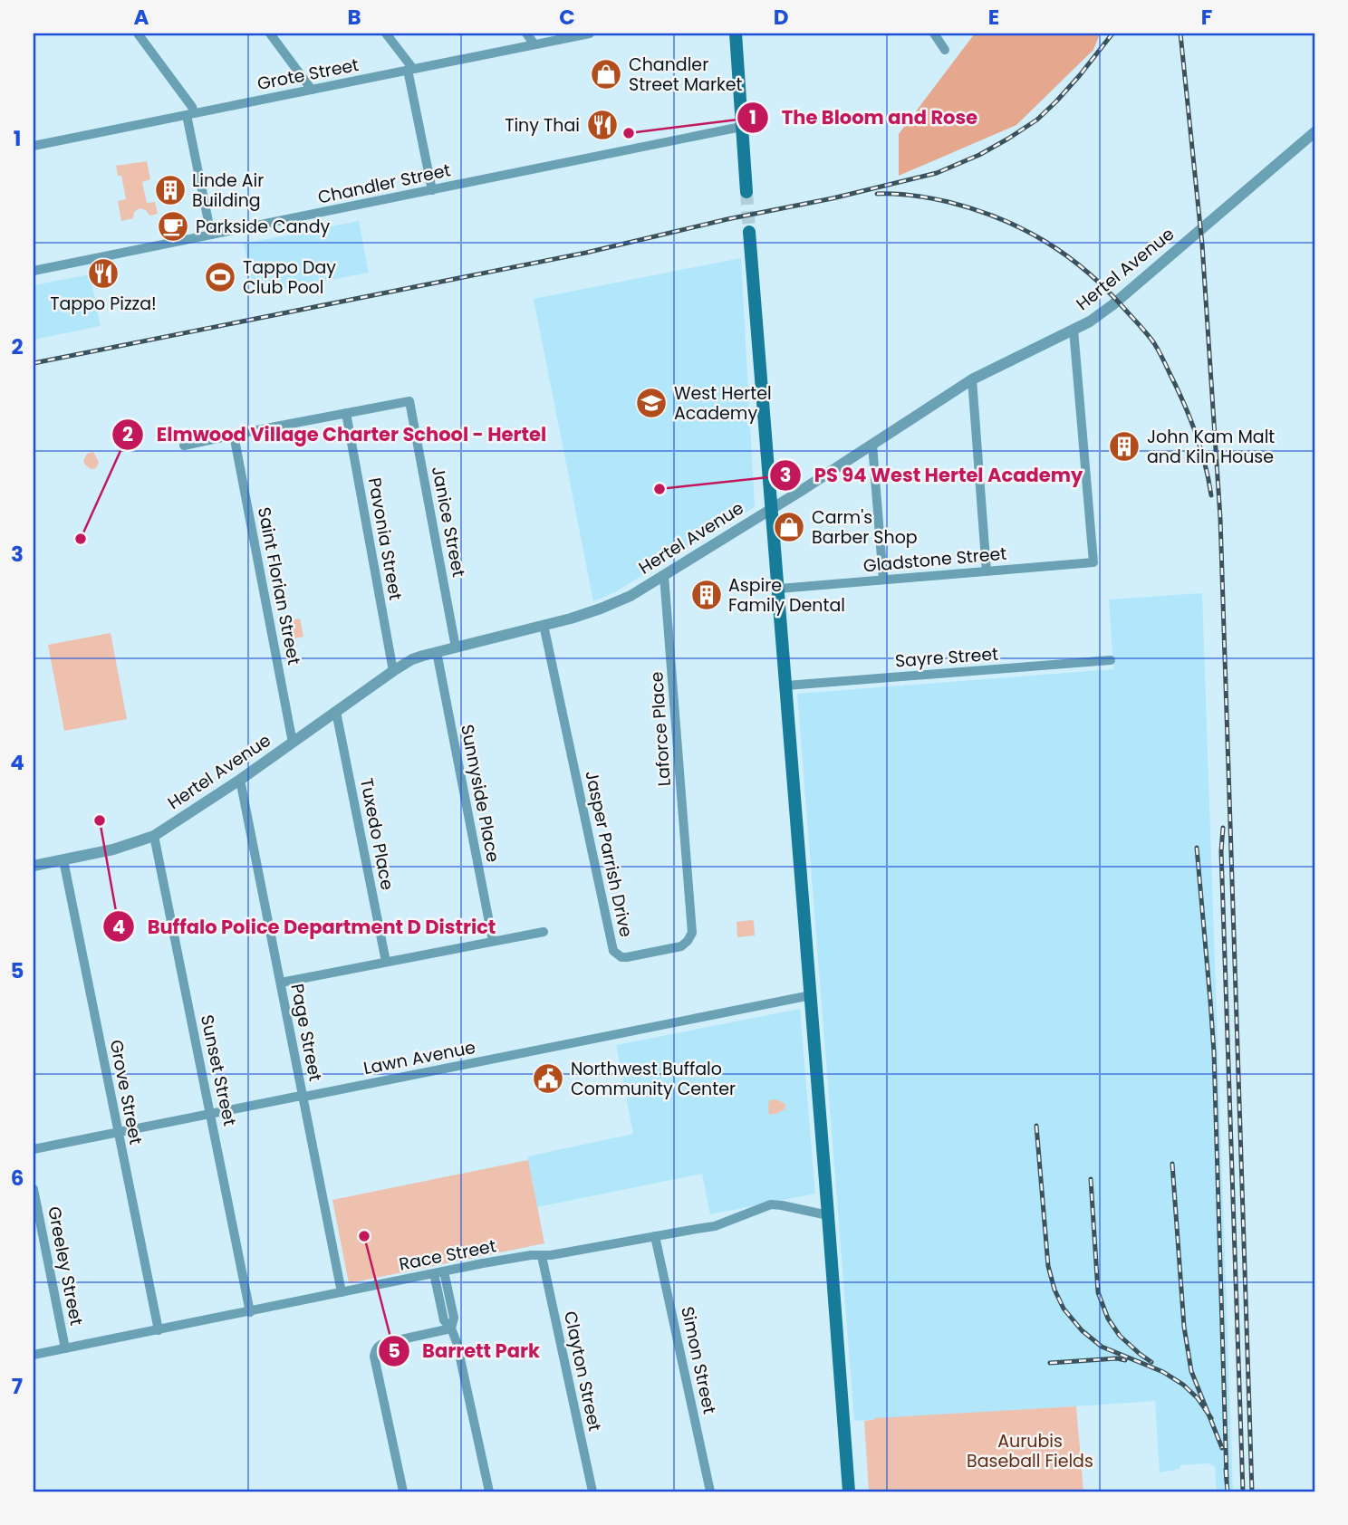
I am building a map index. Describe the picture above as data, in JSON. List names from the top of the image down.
{
  "streets": {
    "street": [
      "Grote Street",
      "Chandler Street",
      "Hertel Avenue",
      "Janice Street",
      "Pavonia Street",
      "Gladstone Street",
      "Saint Florian Street",
      "Sayre Street",
      "Laforce Place",
      "Sunnyside Place",
      "Tuxedo Place",
      "Jasper Parrish Drive",
      "Page Street",
      "Lawn Avenue",
      "Sunset Street",
      "Grove Street",
      "Race Street",
      "Greeley Street",
      "Simon Street",
      "Clayton Street"
    ]
  },
  "crossings": [
    ["Hertel Avenue", "Janice Street"],
    ["Hertel Avenue", "Pavonia Street"],
    ["Hertel Avenue", "Gladstone Street"],
    ["Hertel Avenue", "Saint Florian Street"],
    ["Hertel Avenue", "Laforce Place"],
    ["Hertel Avenue", "Sunnyside Place"],
    ["Hertel Avenue", "Tuxedo Place"],
    ["Hertel Avenue", "Jasper Parrish Drive"],
    ["Hertel Avenue", "Page Street"],
    ["Hertel Avenue", "Sunset Street"],
    ["Hertel Avenue", "Grove Street"],
    ["Janice Street", "Pavonia Street"],
    ["Laforce Place", "Jasper Parrish Drive"],
    ["Page Street", "Lawn Avenue"],
    ["Page Street", "Race Street"],
    ["Lawn Avenue", "Sunset Street"],
    ["Lawn Avenue", "Grove Street"],
    ["Sunset Street", "Race Street"],
    ["Grove Street", "Race Street"],
    ["Race Street", "Greeley Street"],
    ["Race Street", "Simon Street"],
    ["Race Street", "Clayton Street"]
  ],
  "parks": ["Aurubis Baseball Fields"],
  "places": {
    "shop": ["Chandler Street Market", "Carm's Barber Shop"],
    "restaurant": ["Tiny Thai", "Tappo Pizza!"],
    "other": [
      "The Bloom and Rose",
      "PS 94 West Hertel Academy",
      "Elmwood Village Charter School - Hertel",
      "Buffalo Police Department D District",
      "Barrett Park"
    ],
    "building": ["Linde Air Building", "John Kam Malt and Kiln House", "Aspire Family Dental"],
    "cafe": ["Parkside Candy"],
    "sports": ["Tappo Day Club Pool"],
    "school or university": ["West Hertel Academy"],
    "public building": ["Northwest Buffalo Community Center"]
  },
  "grid": {
    "columns": [
      "A",
      "B",
      "C",
      "D",
      "E",
      "F"
    ],
    "rows": [
      "1",
      "2",
      "3",
      "4",
      "5",
      "6",
      "7"
    ]
  }
}
